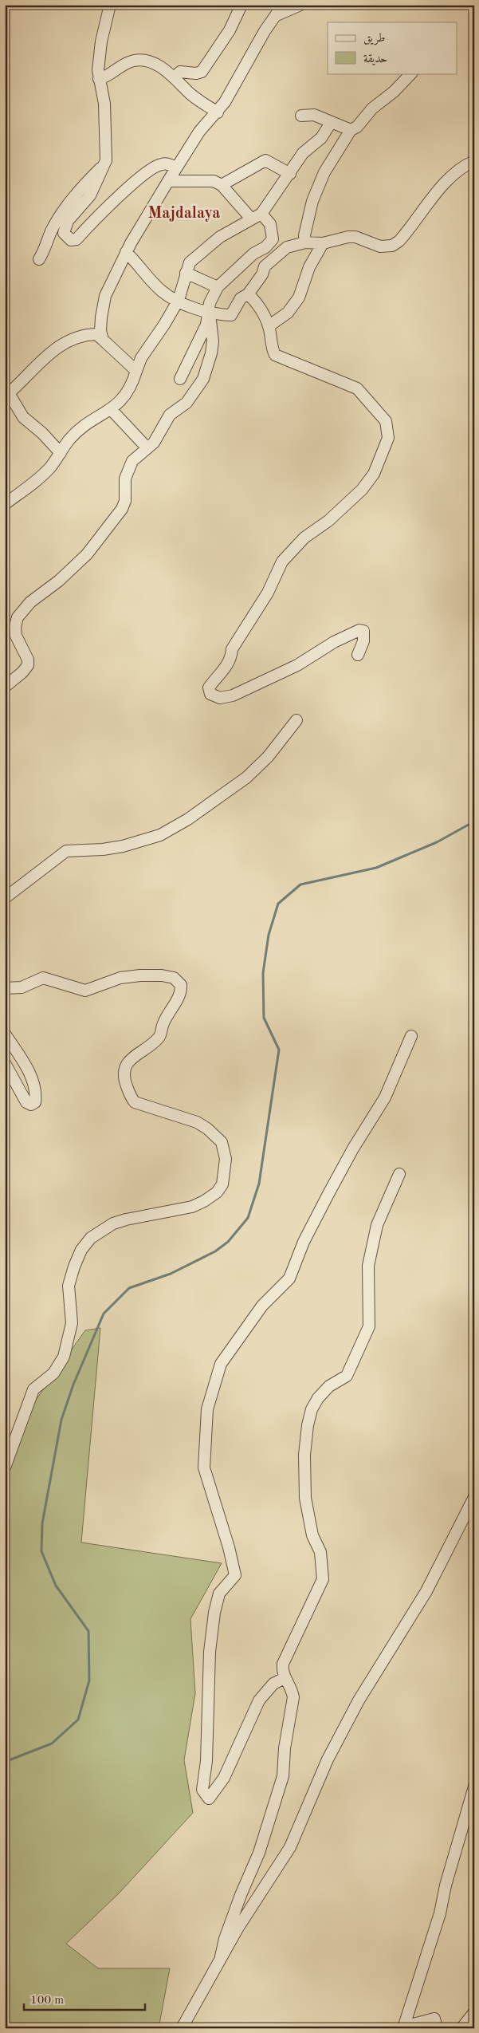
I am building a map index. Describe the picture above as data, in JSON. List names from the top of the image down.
{
  "districts": ["Majdalaya"],
  "legend": ["طريق", "حديقة"],
  "scale_bar": "100 m"
}
